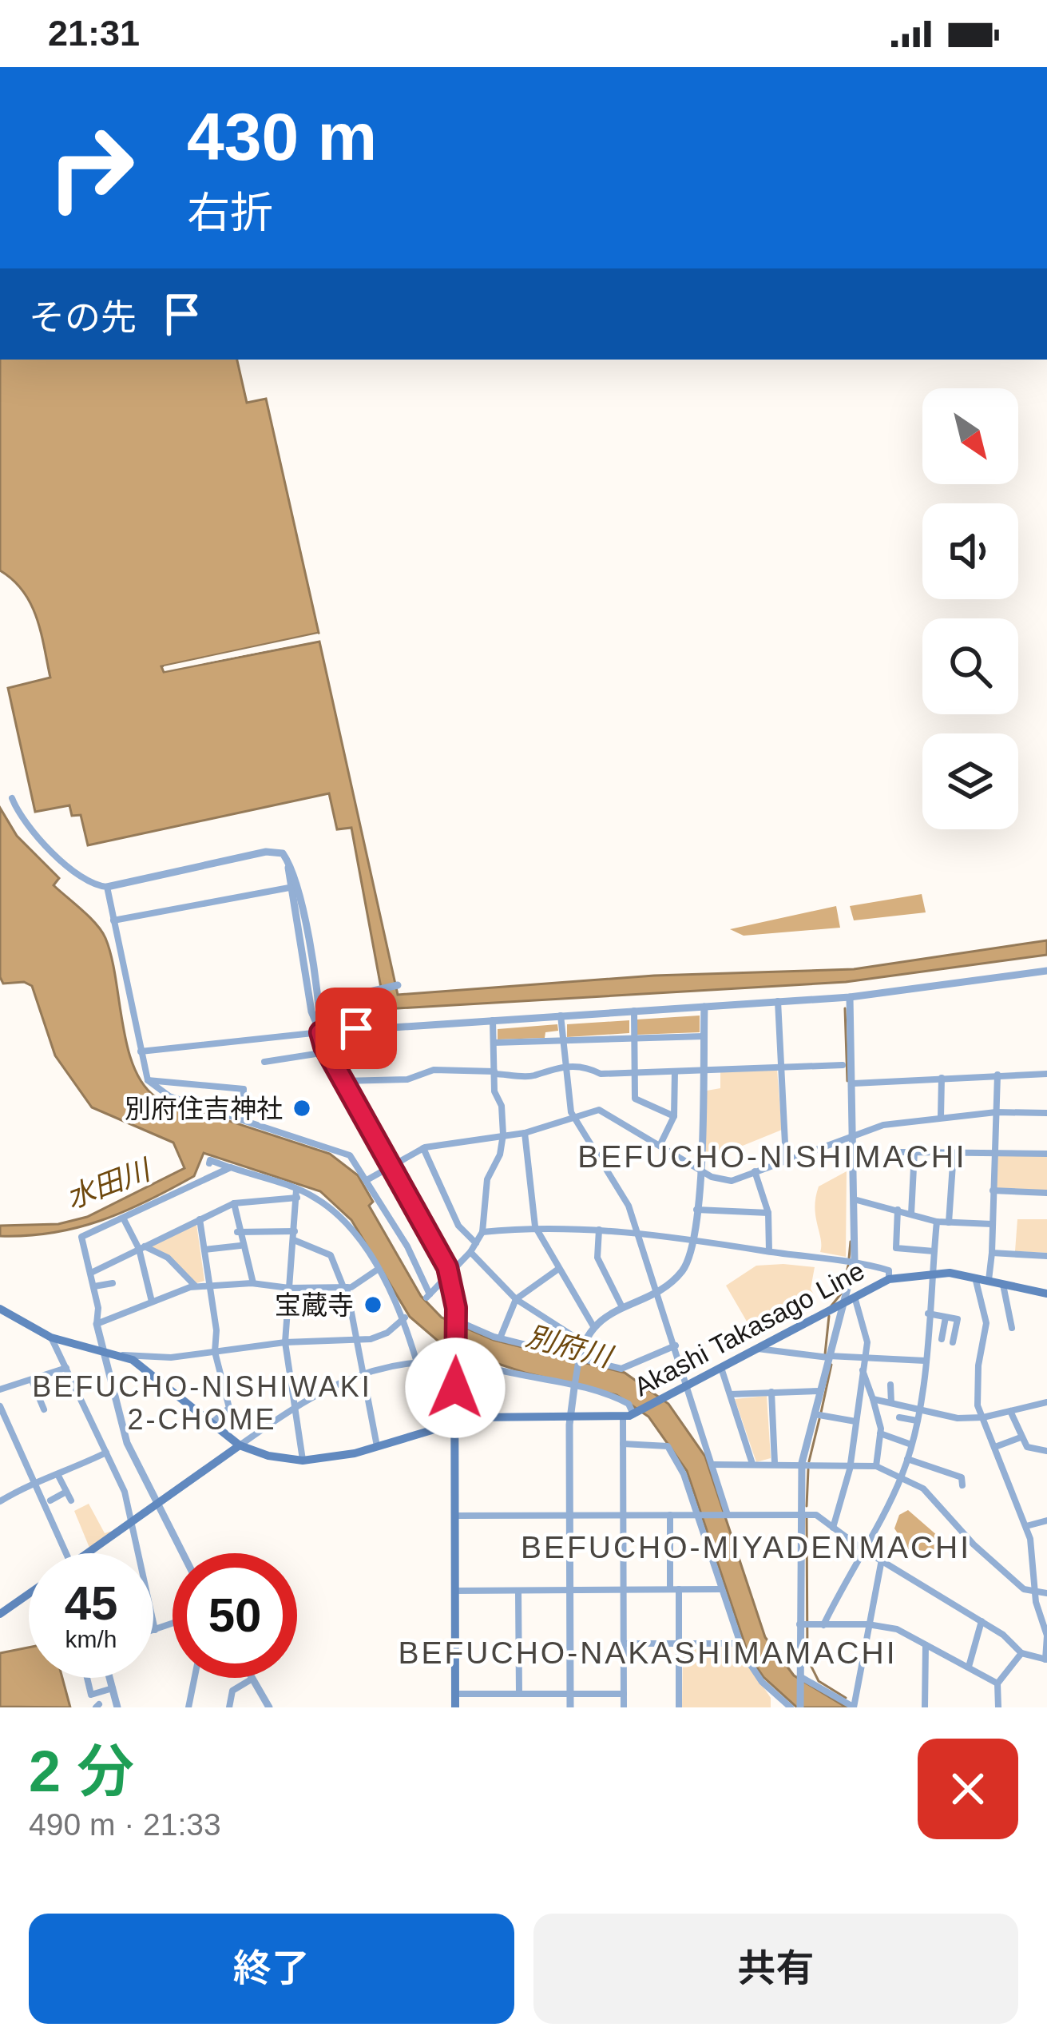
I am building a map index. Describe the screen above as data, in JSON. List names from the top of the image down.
{
  "streets": {
    "main road": ["Akashi Takasago Line"]
  },
  "districts": [
    "BEFUCHO-NISHIMACHI",
    "BEFUCHO-NISHIWAKI 2-CHOME",
    "BEFUCHO-MIYADENMACHI",
    "BEFUCHO-NAKASHIMAMACHI"
  ],
  "water": ["水田川", "別府川"],
  "places": ["別府住吉神社", "宝蔵寺"],
  "north": "bottom right",
  "page": {
    "status": "21:31",
    "turn": ["430 m", "右折"],
    "then": "その先",
    "speed": "45 km/h",
    "limit": "50",
    "heading": ["2 分", "490 m · 21:33"],
    "buttons": ["終了", "共有"]
  }
}
